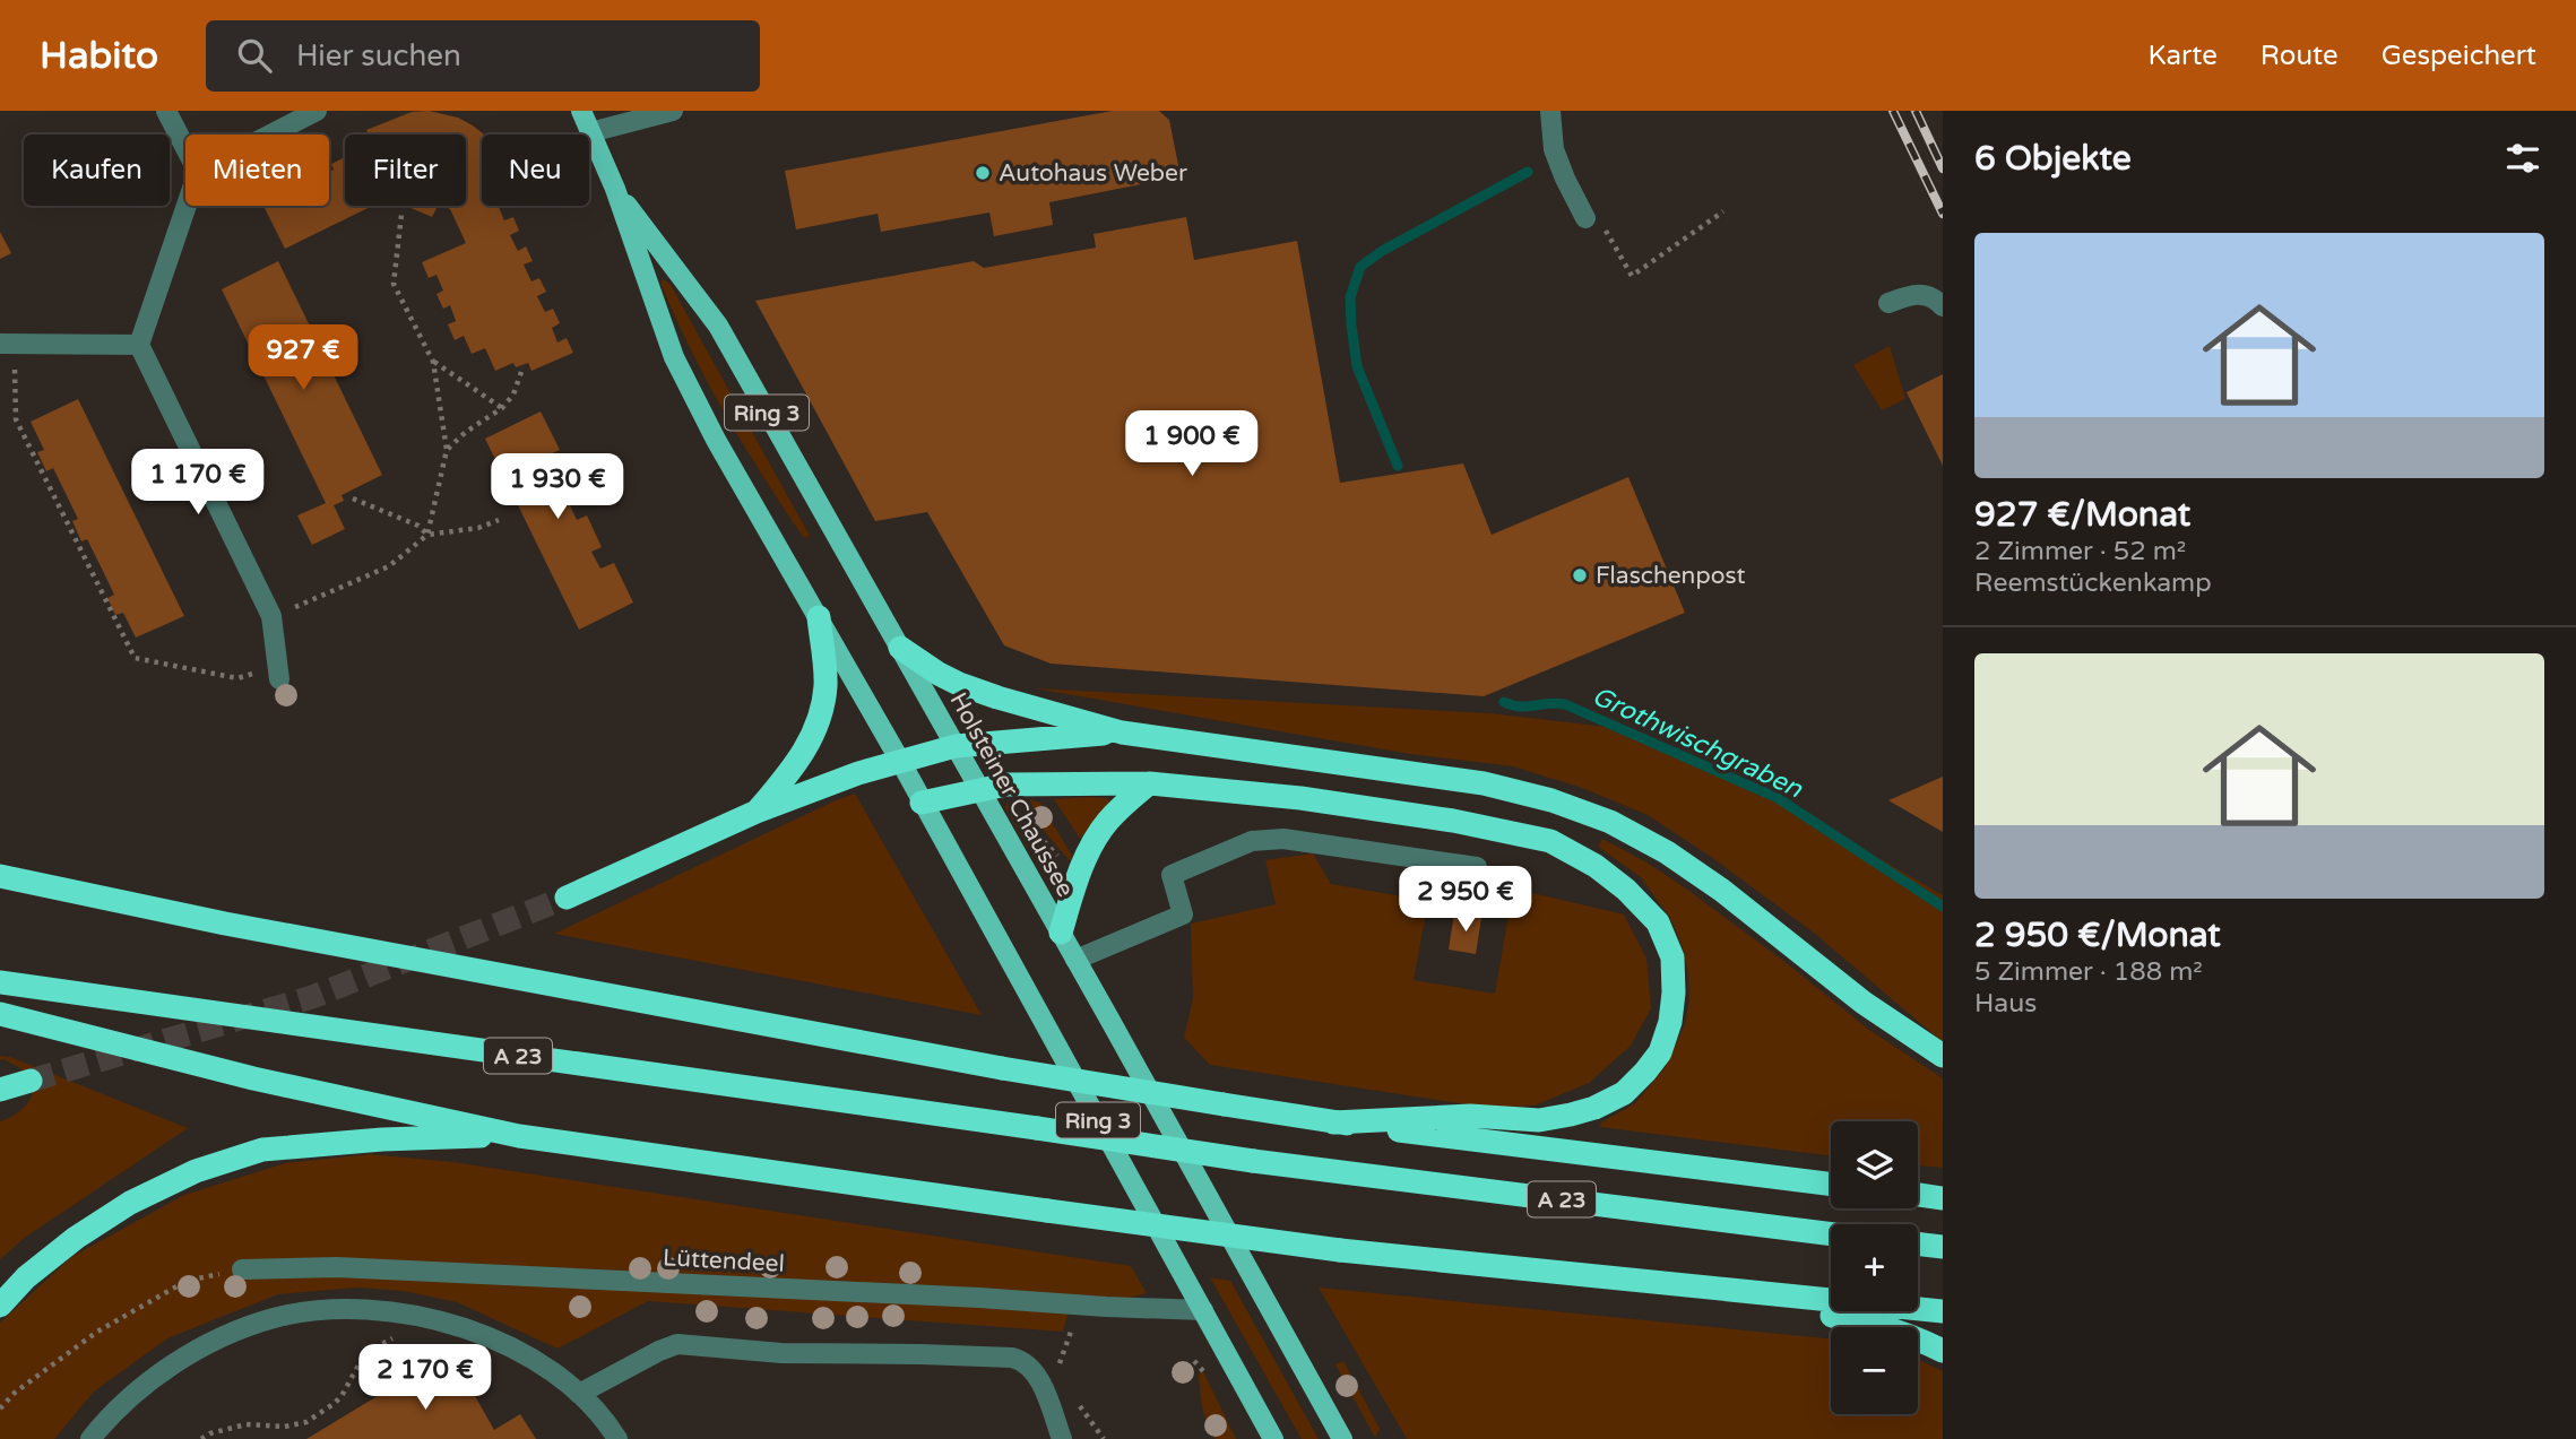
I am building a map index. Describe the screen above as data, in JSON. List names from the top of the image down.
{
  "streets": {
    "highway": ["A 23"],
    "main road": ["Ring 3", "Holsteiner Chaussee"],
    "street": ["Lüttendeel"]
  },
  "crossings": [
    ["Holsteiner Chaussee", "Lüttendeel"]
  ],
  "water": ["Grothwischgraben"],
  "places": ["Autohaus Weber", "Flaschenpost"],
  "page": {
    "header": "Habito",
    "search": "Hier suchen",
    "nav": ["Karte", "Route", "Gespeichert"],
    "heading": "6 Objekte",
    "chip": [
      "Kaufen",
      "Mieten",
      "Filter",
      "Neu"
    ],
    "list": [
      {
        "name": "927 €/Monat",
        "note": "2 Zimmer · 52 m² · Reemstückenkamp"
      },
      {
        "name": "2 950 €/Monat",
        "note": "5 Zimmer · 188 m² · Haus"
      }
    ],
    "price": [
      "927 €",
      "1 900 €",
      "1 170 €",
      "1 930 €",
      "2 950 €",
      "2 170 €"
    ],
    "map_buttons": ["+", "−"]
  }
}
